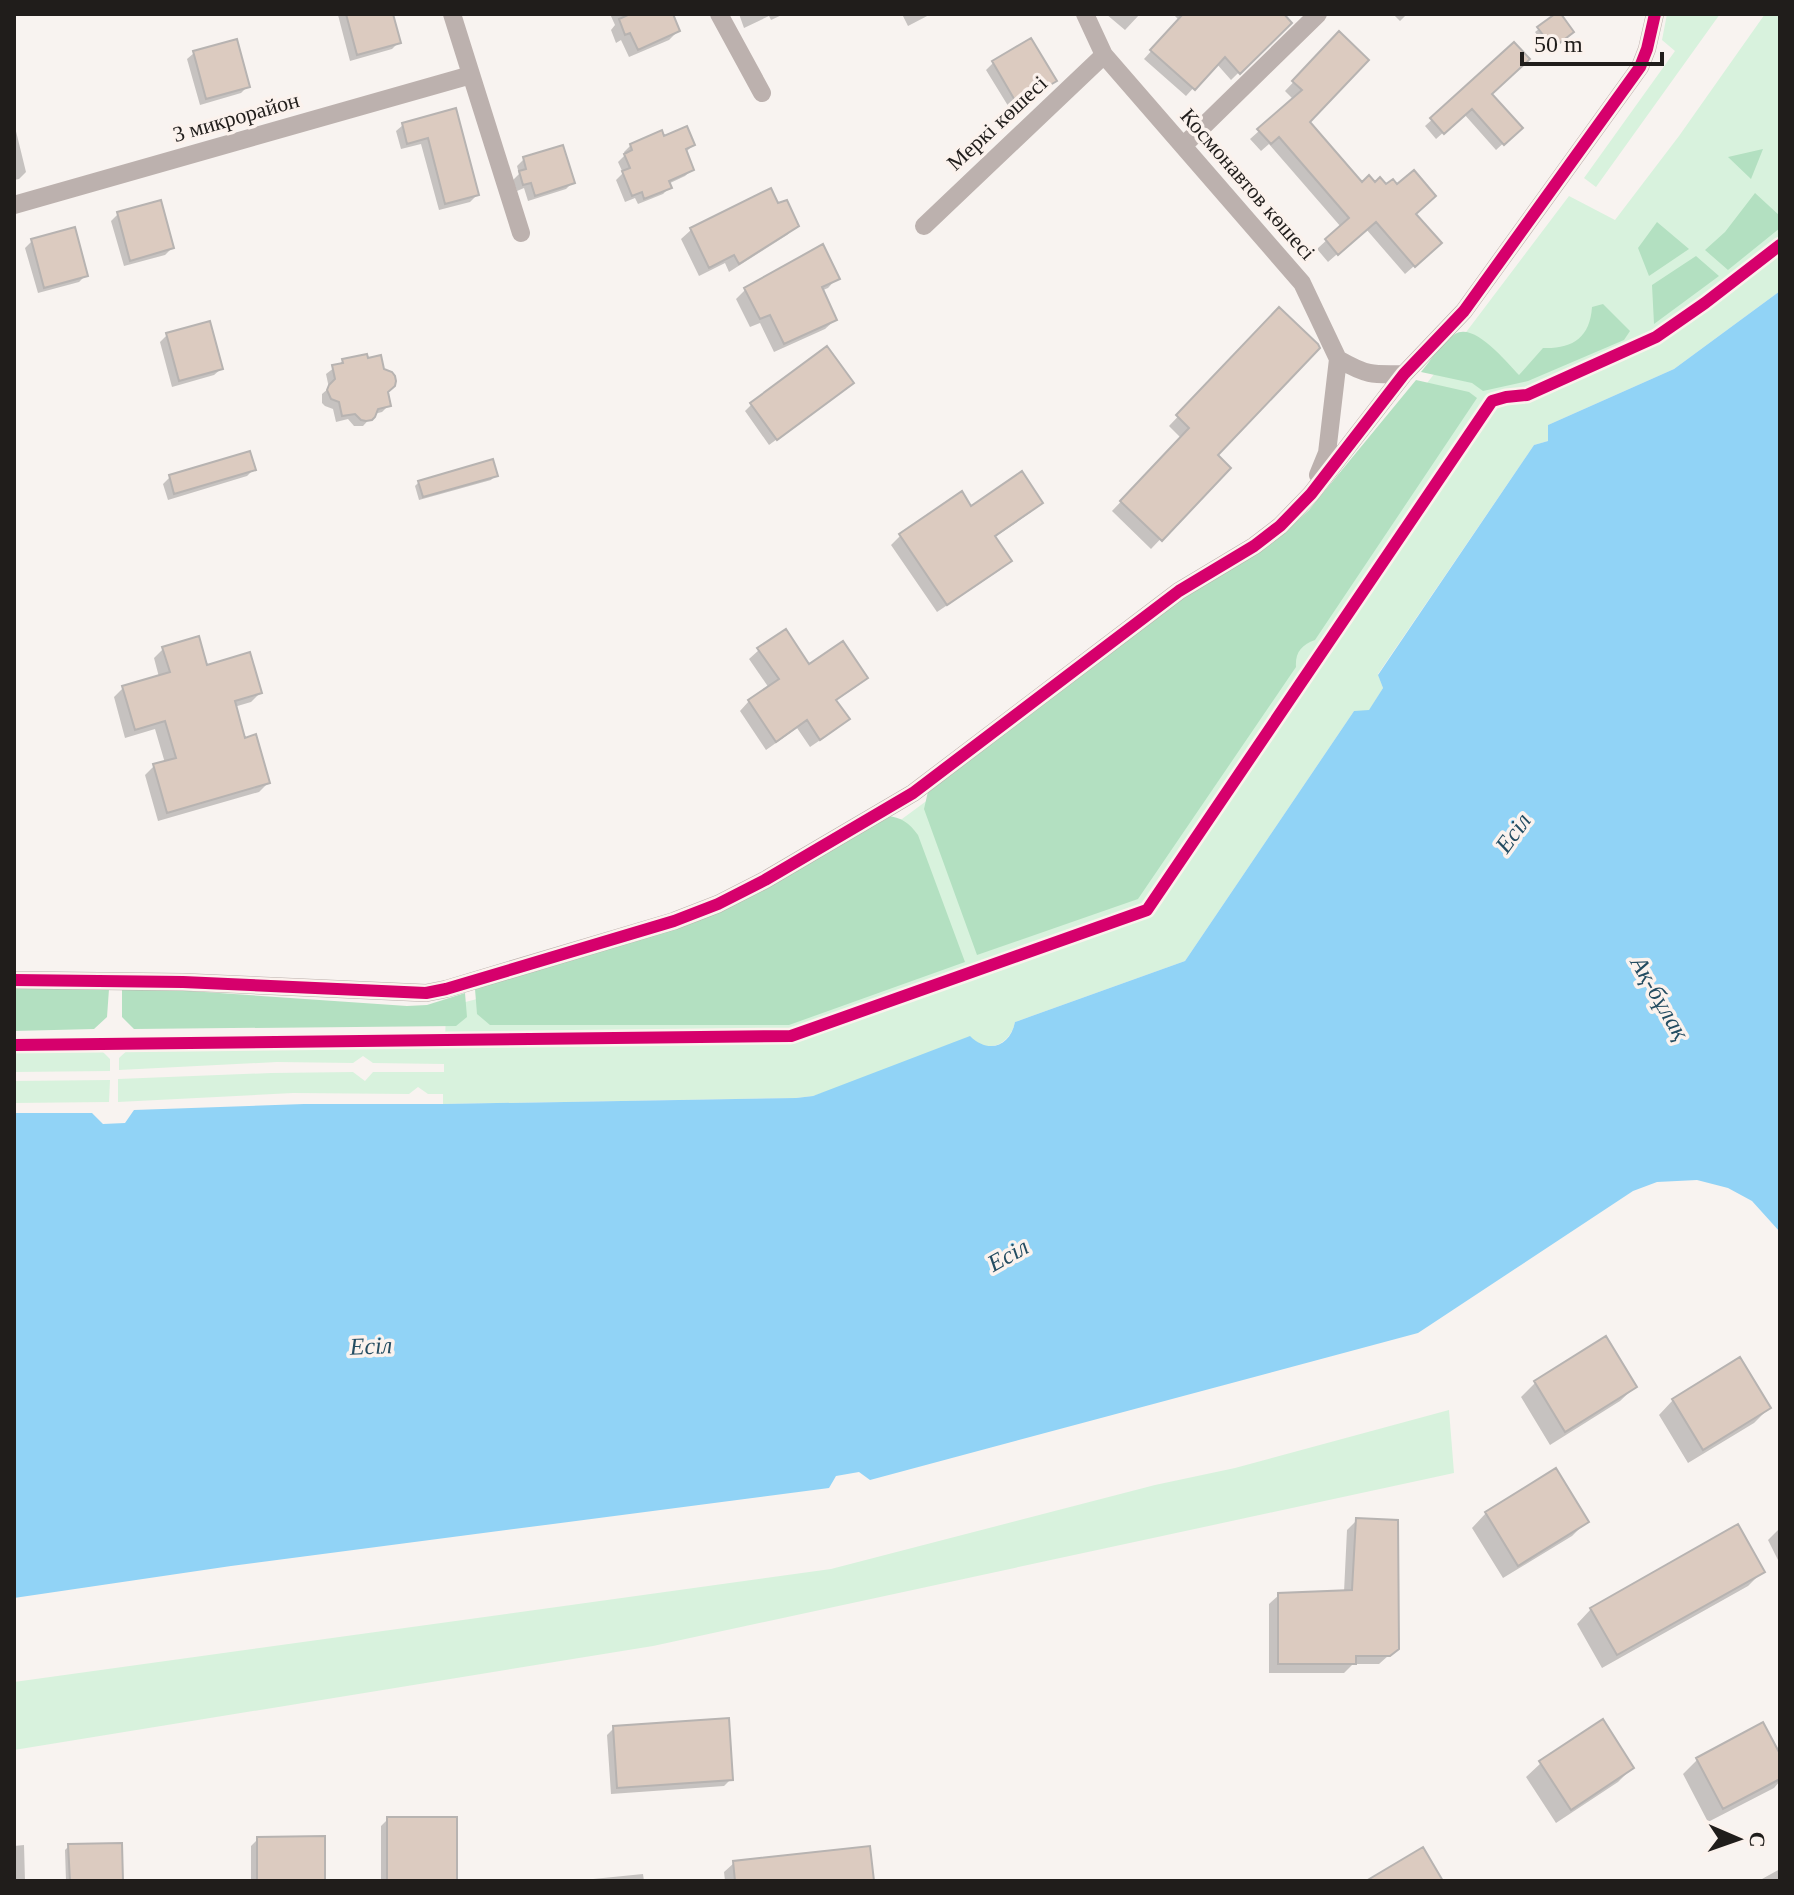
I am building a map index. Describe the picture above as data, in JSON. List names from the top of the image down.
{
  "streets": {
    "street": ["3 микрорайон", "Меркі көшесі", "Космонавтов көшесі"]
  },
  "crossings": [
    ["Меркі көшесі", "Космонавтов көшесі"]
  ],
  "water": ["Есіл", "Ақ-бұлақ"],
  "scale_bar": "50 m",
  "north": "right"
}
